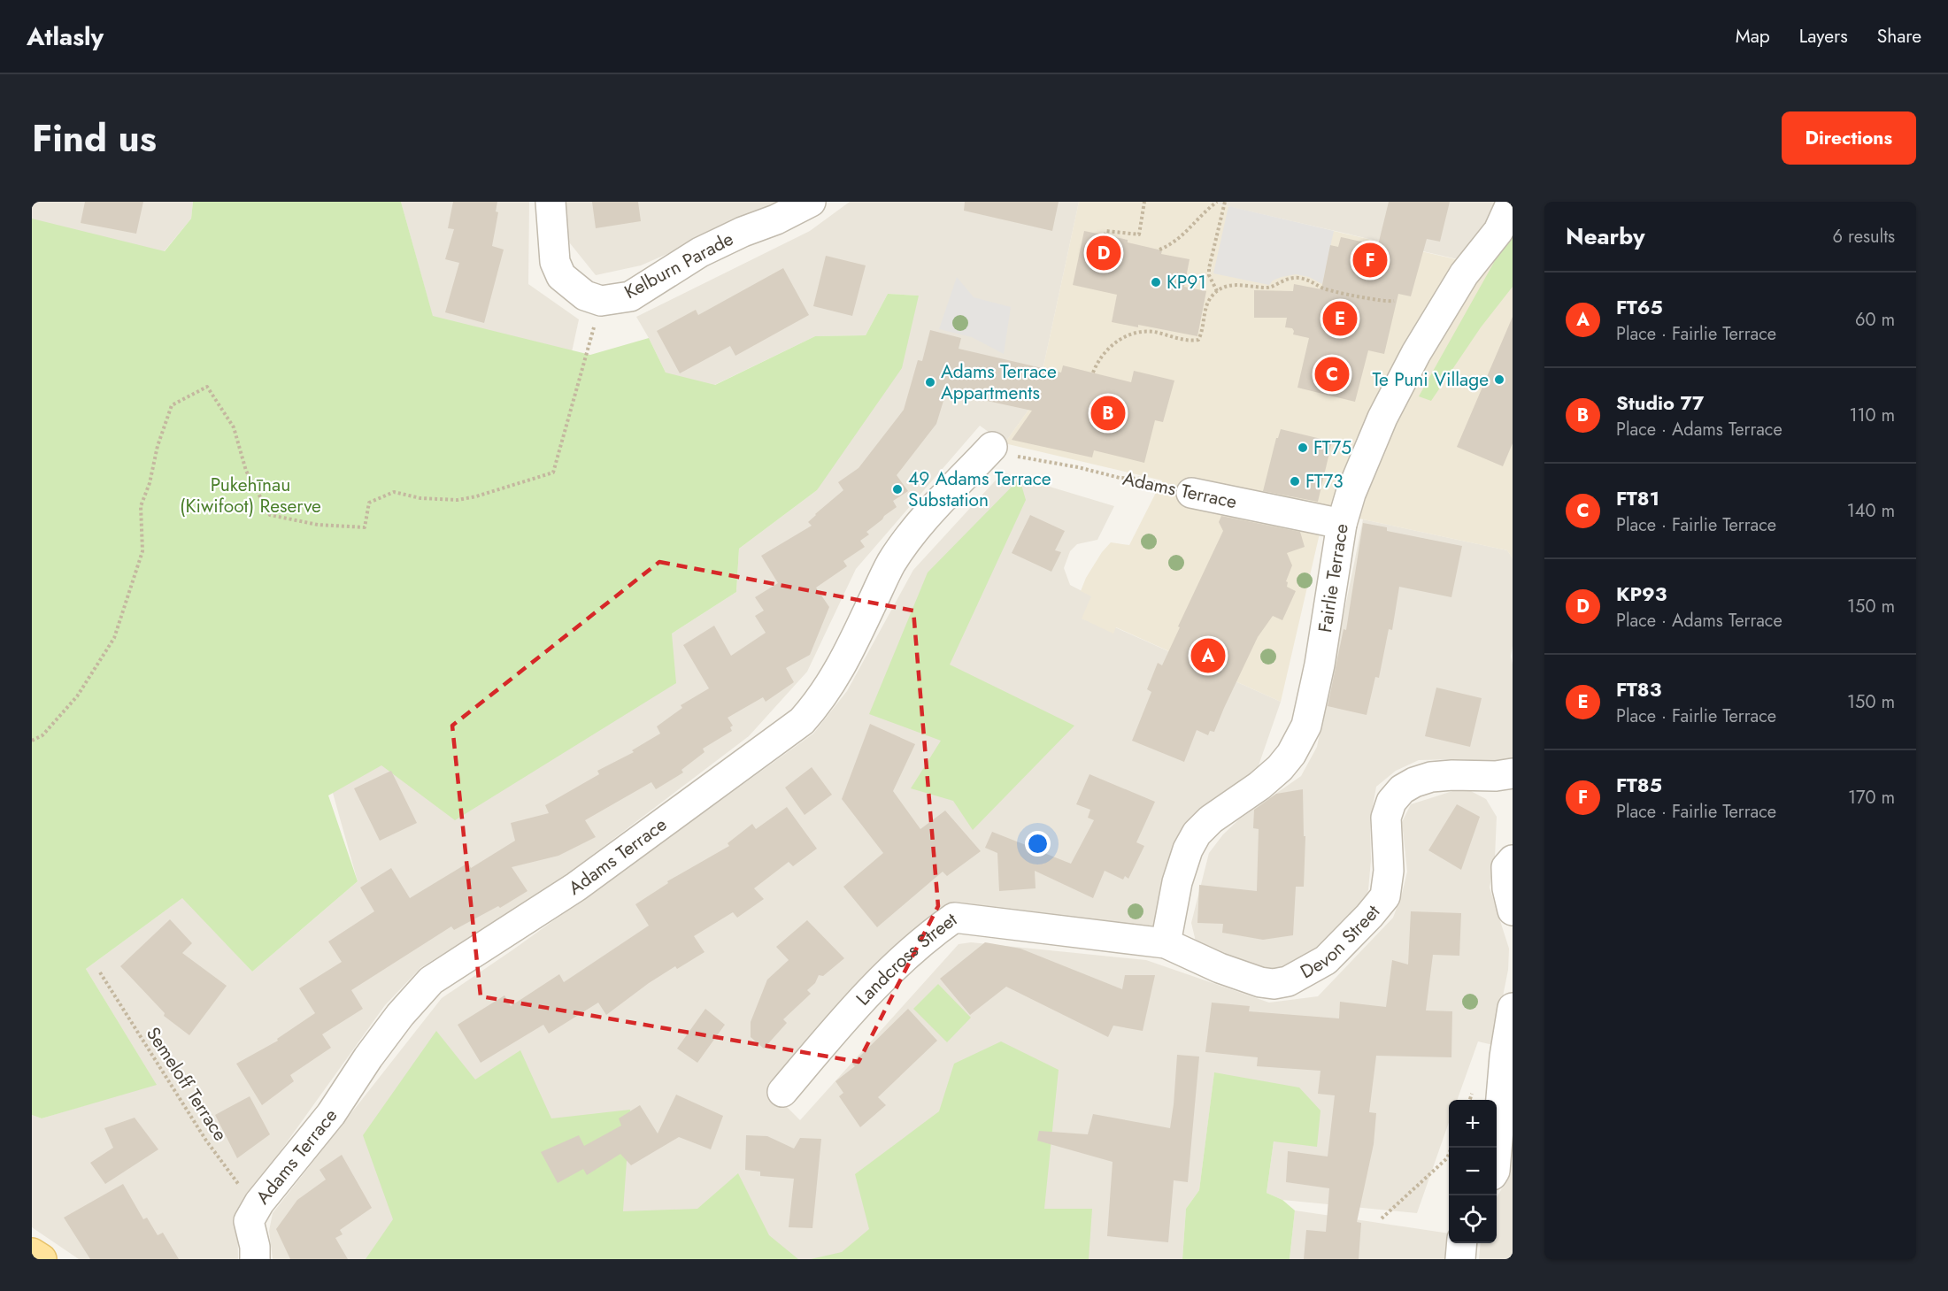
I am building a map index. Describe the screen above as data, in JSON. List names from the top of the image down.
{
  "streets": {
    "street": [
      "Kelburn Parade",
      "Adams Terrace",
      "Fairlie Terrace",
      "Devon Street",
      "Landcross Street"
    ],
    "path": ["Semeloff Terrace"]
  },
  "crossings": [
    ["Adams Terrace", "Fairlie Terrace"],
    ["Adams Terrace", "Semeloff Terrace"],
    ["Fairlie Terrace", "Devon Street"],
    ["Fairlie Terrace", "Landcross Street"],
    ["Devon Street", "Landcross Street"]
  ],
  "parks": ["Pukehīnau (Kiwifoot) Reserve"],
  "places": [
    "KP91",
    "Te Puni Village",
    "Adams Terrace Appartments",
    "FT75",
    "FT73",
    "49 Adams Terrace Substation"
  ],
  "page": {
    "header": "Atlasly",
    "nav": ["Map", "Layers", "Share"],
    "title": "Find us",
    "buttons": "Directions",
    "heading": ["Nearby", "6 results"],
    "pins": [
      "D",
      "F",
      "E",
      "C",
      "B",
      "A"
    ],
    "list": [
      {
        "mark": "A",
        "name": "FT65",
        "note": "Place · Fairlie Terrace",
        "value": "60 m"
      },
      {
        "mark": "B",
        "name": "Studio 77",
        "note": "Place · Adams Terrace",
        "value": "110 m"
      },
      {
        "mark": "C",
        "name": "FT81",
        "note": "Place · Fairlie Terrace",
        "value": "140 m"
      },
      {
        "mark": "D",
        "name": "KP93",
        "note": "Place · Adams Terrace",
        "value": "150 m"
      },
      {
        "mark": "E",
        "name": "FT83",
        "note": "Place · Fairlie Terrace",
        "value": "150 m"
      },
      {
        "mark": "F",
        "name": "FT85",
        "note": "Place · Fairlie Terrace",
        "value": "170 m"
      }
    ],
    "map_buttons": ["+", "−"]
  }
}
